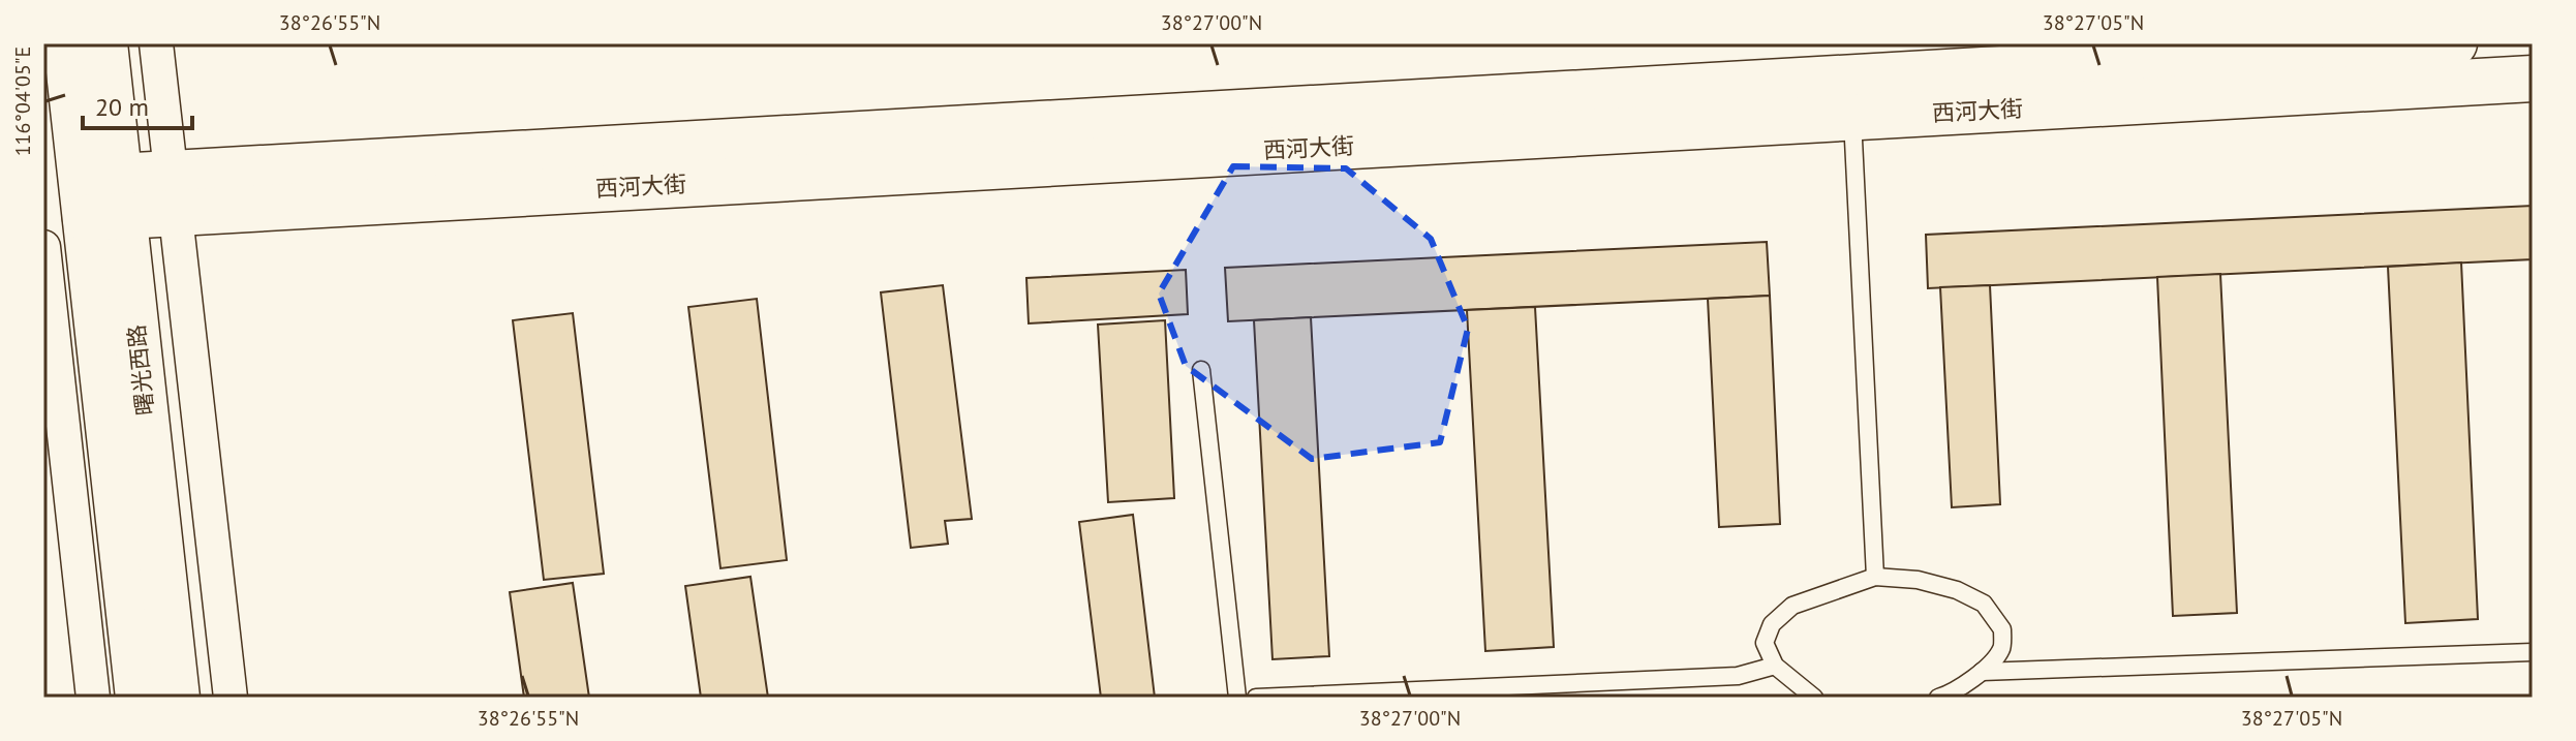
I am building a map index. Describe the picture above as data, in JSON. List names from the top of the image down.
{
  "streets": {
    "street": ["西河大街", "曙光西路"]
  },
  "crossings": [
    ["西河大街", "曙光西路"]
  ],
  "scale_bar": "20 m",
  "coordinates": [
    "38°26'55\"N",
    "38°27'00\"N",
    "38°27'05\"N",
    "116°04'05\"E"
  ]
}
